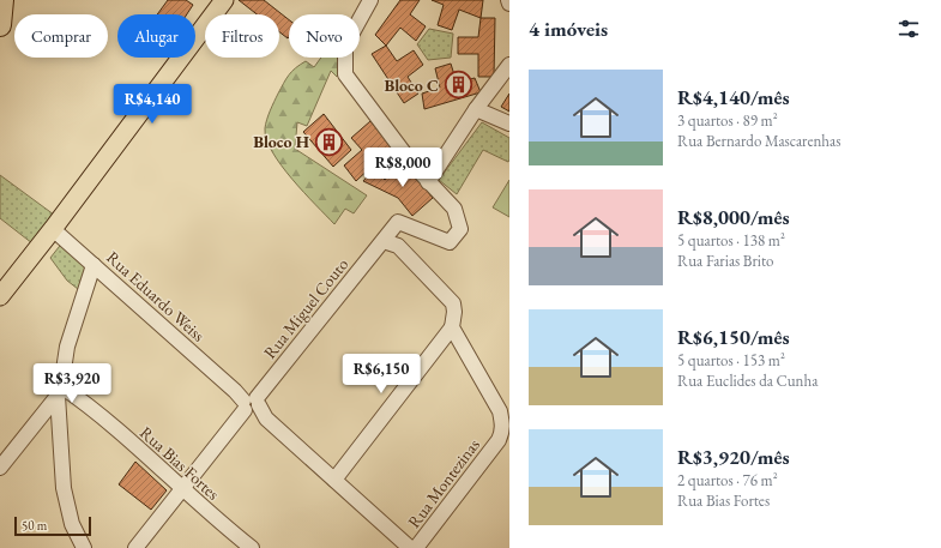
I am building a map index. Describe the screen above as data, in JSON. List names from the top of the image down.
{
  "streets": {
    "street": [
      "Rua Eduardo Weiss",
      "Rua Miguel Couto",
      "Rua Bias Fortes",
      "Rua Montezinas"
    ]
  },
  "crossings": [
    ["Rua Eduardo Weiss", "Rua Miguel Couto"],
    ["Rua Miguel Couto", "Rua Bias Fortes"]
  ],
  "places": {
    "building": ["Bloco C", "Bloco H"]
  },
  "scale_bar": "50 m",
  "page": {
    "heading": "4 imóveis",
    "chip": [
      "Comprar",
      "Alugar",
      "Filtros",
      "Novo"
    ],
    "list": [
      {
        "name": "R$4,140/mês",
        "note": "3 quartos · 89 m² · Rua Bernardo Mascarenhas"
      },
      {
        "name": "R$8,000/mês",
        "note": "5 quartos · 138 m² · Rua Farias Brito"
      },
      {
        "name": "R$6,150/mês",
        "note": "5 quartos · 153 m² · Rua Euclides da Cunha"
      },
      {
        "name": "R$3,920/mês",
        "note": "2 quartos · 76 m² · Rua Bias Fortes"
      }
    ],
    "price": [
      "R$4,140",
      "R$8,000",
      "R$6,150",
      "R$3,920"
    ],
    "scale": "50 m"
  }
}
